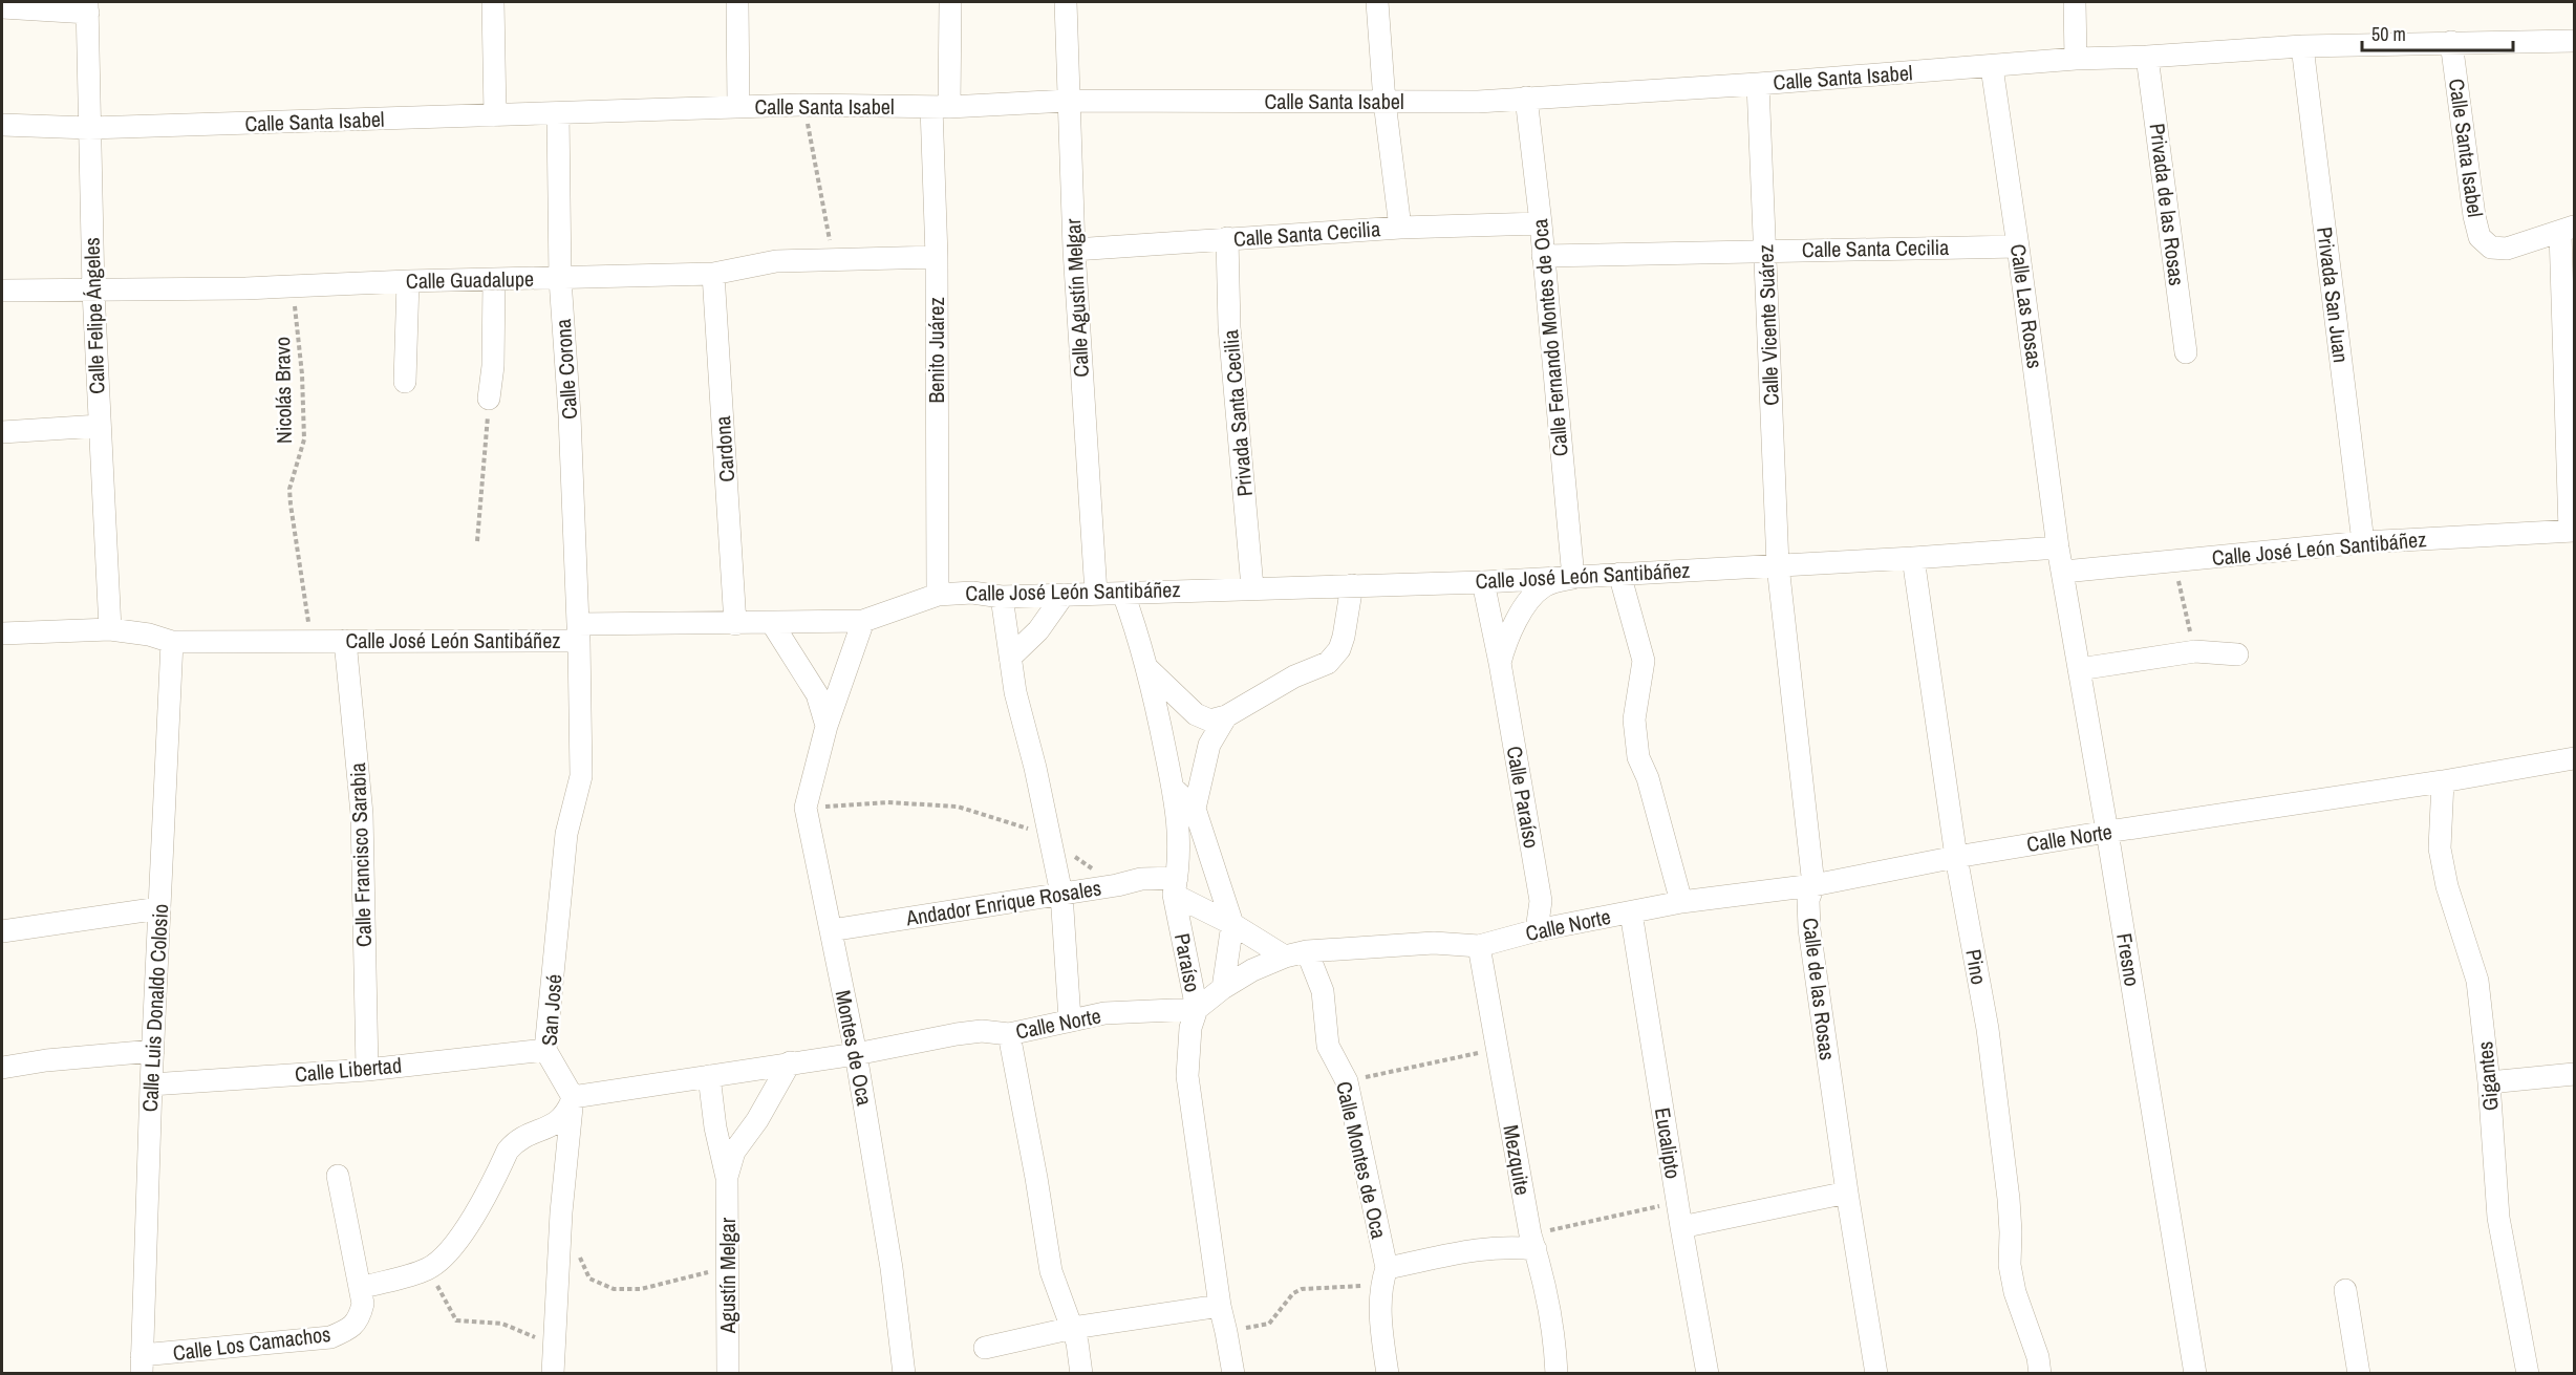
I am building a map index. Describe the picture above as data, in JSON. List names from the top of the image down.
{
  "streets": {
    "street": [
      "Calle Santa Isabel",
      "Privada de las Rosas",
      "Calle Santa Cecilia",
      "Calle Guadalupe",
      "Privada San Juan",
      "Calle Agustín Melgar",
      "Calle Las Rosas",
      "Calle Felipe Ángeles",
      "Calle Vicente Suárez",
      "Calle Fernando Montes de Oca",
      "Benito Juárez",
      "Calle Corona",
      "Privada Santa Cecilia",
      "Cardona",
      "Calle José León Santibáñez",
      "Calle Paraíso",
      "Calle Norte",
      "Calle Francisco Sarabia",
      "Andador Enrique Rosales",
      "Fresno",
      "Paraíso",
      "Pino",
      "Calle de las Rosas",
      "Calle Luis Donaldo Colosio",
      "San José",
      "Montes de Oca",
      "Calle Libertad",
      "Gigantes",
      "Eucalipto",
      "Calle Montes de Oca",
      "Mezquite",
      "Agustín Melgar",
      "Calle Los Camachos"
    ],
    "path": ["Nicolás Bravo"]
  },
  "crossings": [
    ["Calle Santa Isabel", "Privada de las Rosas"],
    ["Calle Santa Isabel", "Privada San Juan"],
    ["Calle Santa Isabel", "Calle Agustín Melgar"],
    ["Calle Santa Isabel", "Calle Las Rosas"],
    ["Calle Santa Isabel", "Calle Felipe Ángeles"],
    ["Calle Santa Isabel", "Calle Vicente Suárez"],
    ["Calle Santa Isabel", "Calle Fernando Montes de Oca"],
    ["Calle Santa Isabel", "Benito Juárez"],
    ["Calle Santa Isabel", "Calle Corona"],
    ["Calle Santa Cecilia", "Calle Agustín Melgar"],
    ["Calle Santa Cecilia", "Calle Las Rosas"],
    ["Calle Santa Cecilia", "Calle Vicente Suárez"],
    ["Calle Santa Cecilia", "Calle Fernando Montes de Oca"],
    ["Calle Santa Cecilia", "Privada Santa Cecilia"],
    ["Calle Guadalupe", "Calle Felipe Ángeles"],
    ["Calle Guadalupe", "Benito Juárez"],
    ["Calle Guadalupe", "Calle Corona"],
    ["Calle Guadalupe", "Nicolás Bravo"],
    ["Calle Guadalupe", "Cardona"],
    ["Privada San Juan", "Calle José León Santibáñez"],
    ["Calle Agustín Melgar", "Calle José León Santibáñez"],
    ["Calle Las Rosas", "Calle José León Santibáñez"],
    ["Calle Las Rosas", "Fresno"],
    ["Calle Felipe Ángeles", "Calle José León Santibáñez"],
    ["Calle Vicente Suárez", "Calle José León Santibáñez"],
    ["Calle Vicente Suárez", "Calle de las Rosas"],
    ["Calle Fernando Montes de Oca", "Calle José León Santibáñez"],
    ["Calle Fernando Montes de Oca", "Calle Paraíso"],
    ["Benito Juárez", "Calle José León Santibáñez"],
    ["Calle Corona", "Calle José León Santibáñez"],
    ["Calle Corona", "San José"],
    ["Nicolás Bravo", "Calle José León Santibáñez"],
    ["Privada Santa Cecilia", "Calle José León Santibáñez"],
    ["Cardona", "Calle José León Santibáñez"],
    ["Calle José León Santibáñez", "Calle Paraíso"],
    ["Calle José León Santibáñez", "Calle Francisco Sarabia"],
    ["Calle José León Santibáñez", "Fresno"],
    ["Calle José León Santibáñez", "Paraíso"],
    ["Calle José León Santibáñez", "Pino"],
    ["Calle José León Santibáñez", "Calle de las Rosas"],
    ["Calle José León Santibáñez", "Calle Luis Donaldo Colosio"],
    ["Calle José León Santibáñez", "San José"],
    ["Calle José León Santibáñez", "Montes de Oca"],
    ["Calle Paraíso", "Calle Norte"],
    ["Calle Norte", "Fresno"],
    ["Calle Norte", "Paraíso"],
    ["Calle Norte", "Pino"],
    ["Calle Norte", "Calle de las Rosas"],
    ["Calle Norte", "San José"],
    ["Calle Norte", "Montes de Oca"],
    ["Calle Norte", "Gigantes"],
    ["Calle Norte", "Eucalipto"],
    ["Calle Norte", "Calle Montes de Oca"],
    ["Calle Norte", "Mezquite"],
    ["Calle Norte", "Agustín Melgar"],
    ["Calle Francisco Sarabia", "Calle Libertad"],
    ["Andador Enrique Rosales", "Paraíso"],
    ["Andador Enrique Rosales", "Montes de Oca"],
    ["Calle Luis Donaldo Colosio", "Calle Libertad"],
    ["Calle Luis Donaldo Colosio", "Calle Los Camachos"],
    ["San José", "Calle Libertad"]
  ],
  "scale_bar": "50 m"
}
